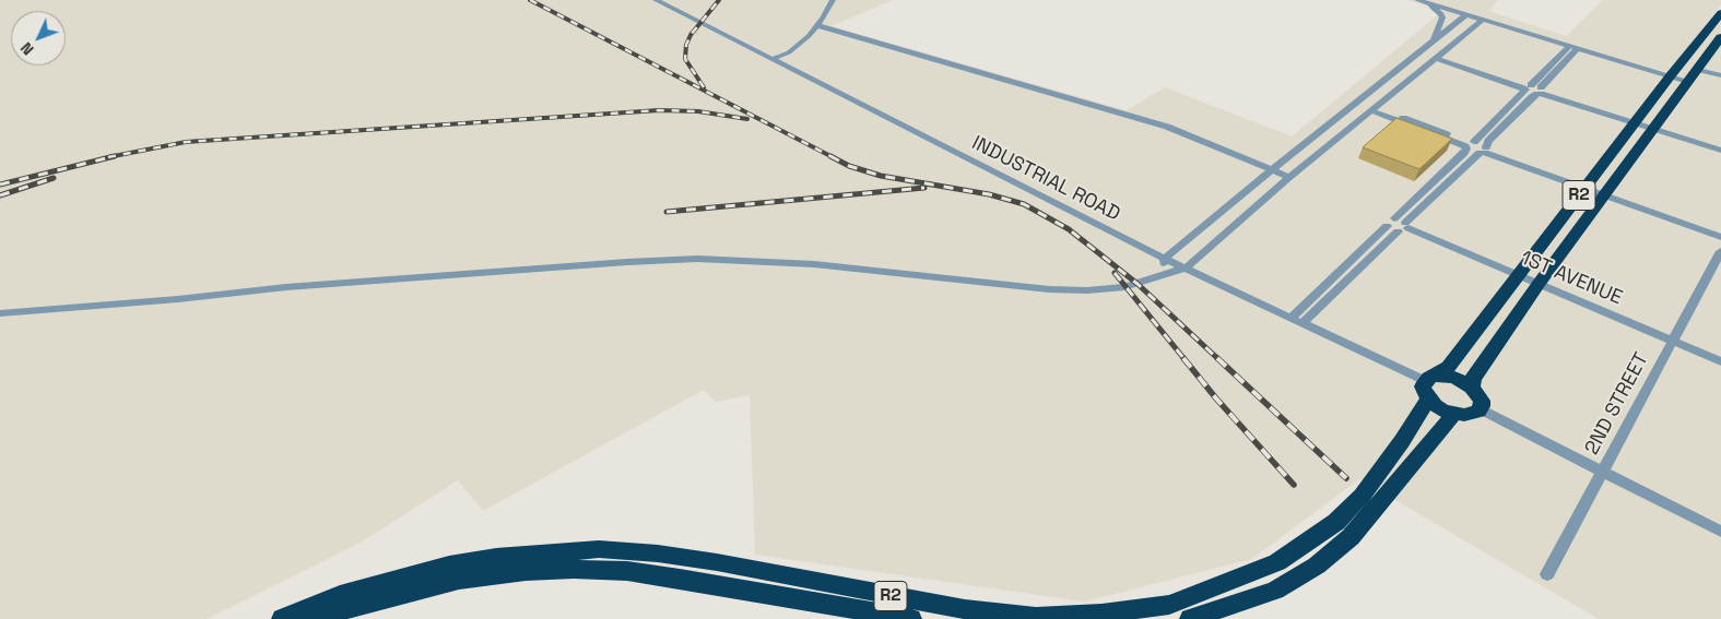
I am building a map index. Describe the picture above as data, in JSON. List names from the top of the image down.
{
  "streets": {
    "highway": ["R2"],
    "street": ["INDUSTRIAL ROAD", "1ST AVENUE", "2ND STREET"]
  },
  "crossings": [
    ["INDUSTRIAL ROAD", "R2"],
    ["R2", "1ST AVENUE"],
    ["1ST AVENUE", "2ND STREET"]
  ],
  "north": "bottom left"
}
